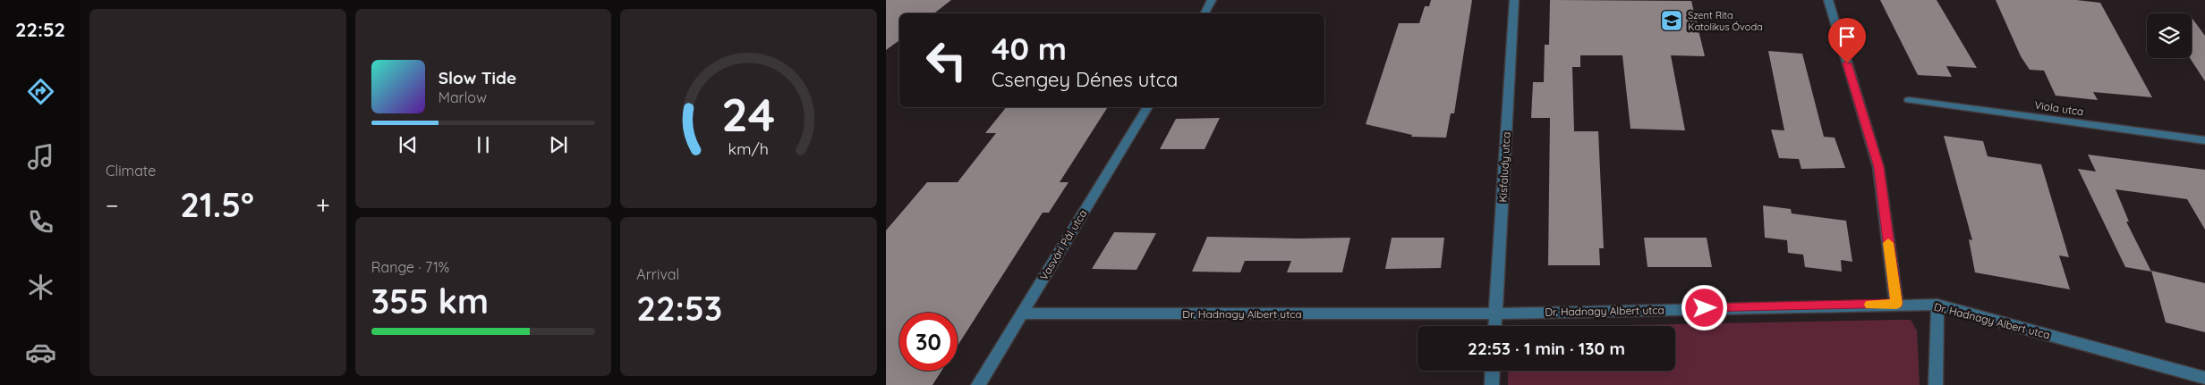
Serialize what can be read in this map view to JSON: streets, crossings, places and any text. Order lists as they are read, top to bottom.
{
  "streets": {
    "street": [
      "Viola utca",
      "Kisfaludy utca",
      "Vasvári Pál utca",
      "Dr. Hadnagy Albert utca"
    ]
  },
  "crossings": [
    ["Kisfaludy utca", "Dr. Hadnagy Albert utca"],
    ["Vasvári Pál utca", "Dr. Hadnagy Albert utca"]
  ],
  "places": {
    "school or university": ["Szent Rita Katolikus Óvoda"]
  },
  "page": {
    "tabs": "22:52",
    "tile": [
      "Climate",
      ["Range · 71%", "355 km"],
      ["Arrival", "22:53"]
    ],
    "turn": ["40 m", "Csengey Dénes utca"],
    "song": ["Slow Tide", "Marlow"],
    "heat": ["−", "21.5°", "+"],
    "limit": "30",
    "trip": "22:53 · 1 min · 130 m",
    "gauge": ["24", "km/h"]
  }
}
